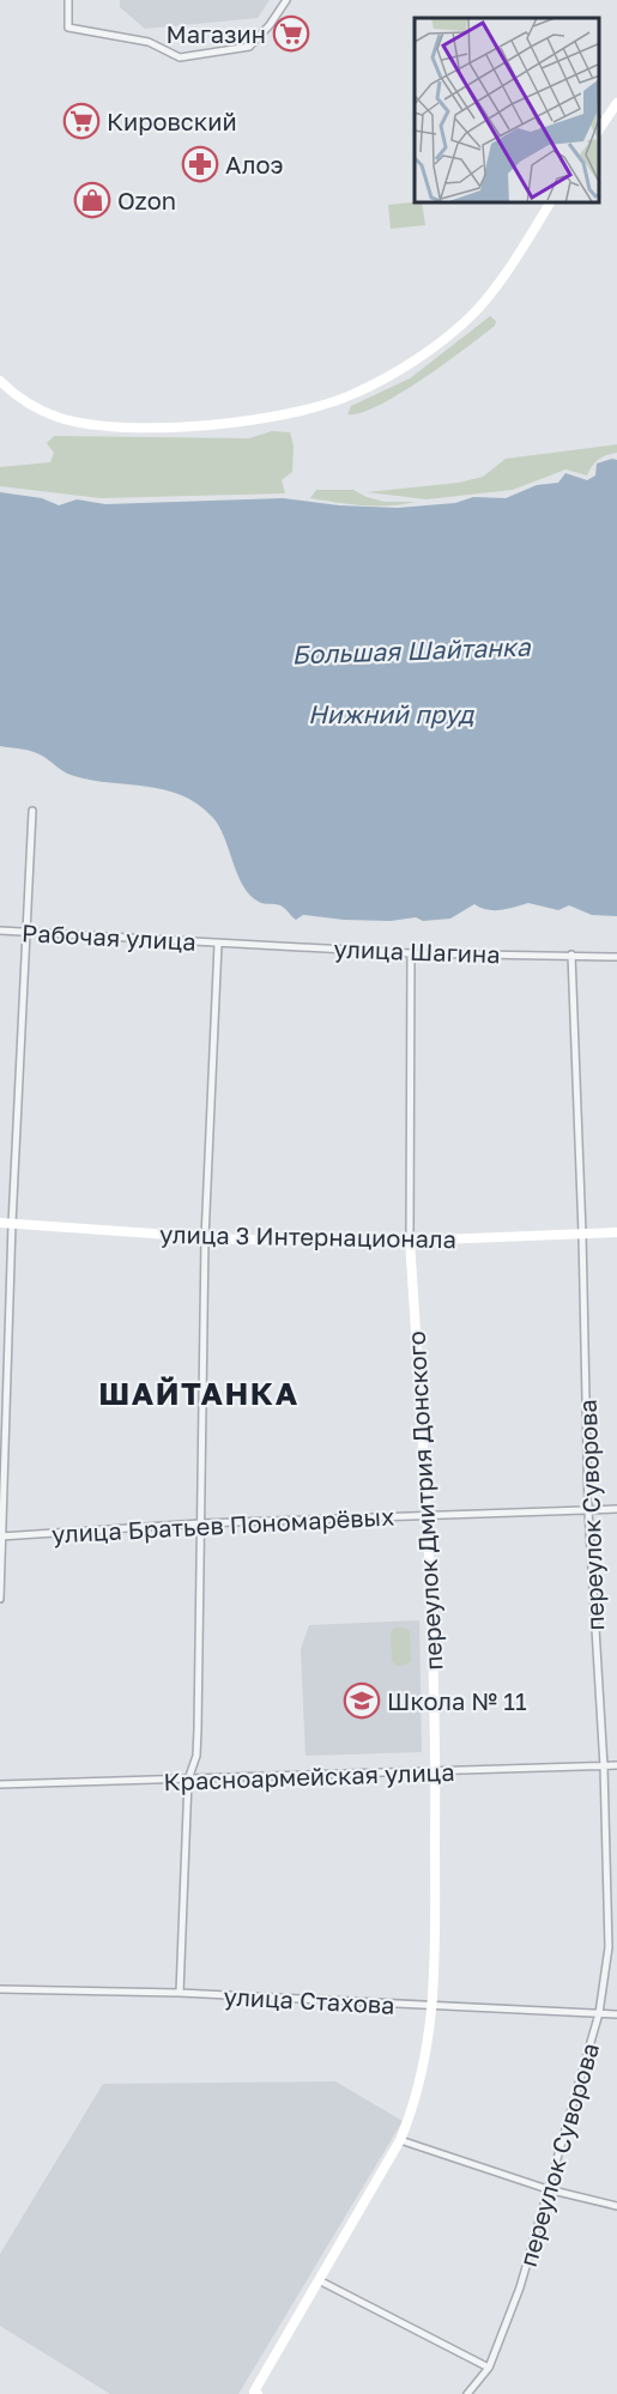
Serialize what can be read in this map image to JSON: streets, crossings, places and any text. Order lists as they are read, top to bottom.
{
  "streets": {
    "street": [
      "Рабочая улица",
      "улица Шагина",
      "улица 3 Интернационала",
      "переулок Дмитрия Донского",
      "переулок Суворова",
      "улица Братьев Пономарёвых",
      "Красноармейская улица",
      "улица Стахова"
    ]
  },
  "crossings": [
    ["Рабочая улица", "улица Шагина"],
    ["улица Шагина", "переулок Дмитрия Донского"],
    ["улица Шагина", "переулок Суворова"],
    ["улица 3 Интернационала", "переулок Дмитрия Донского"],
    ["улица 3 Интернационала", "переулок Суворова"],
    ["переулок Дмитрия Донского", "улица Братьев Пономарёвых"],
    ["переулок Дмитрия Донского", "Красноармейская улица"],
    ["переулок Дмитрия Донского", "улица Стахова"],
    ["переулок Суворова", "улица Братьев Пономарёвых"],
    ["переулок Суворова", "Красноармейская улица"],
    ["переулок Суворова", "улица Стахова"]
  ],
  "districts": ["ШАЙТАНКА"],
  "water": ["Большая Шайтанка", "Нижний пруд"],
  "places": {
    "supermarket": ["Магазин", "Кировский"],
    "pharmacy": ["Алоэ"],
    "shop": ["Ozon"],
    "school or university": ["Школа № 11"]
  }
}
